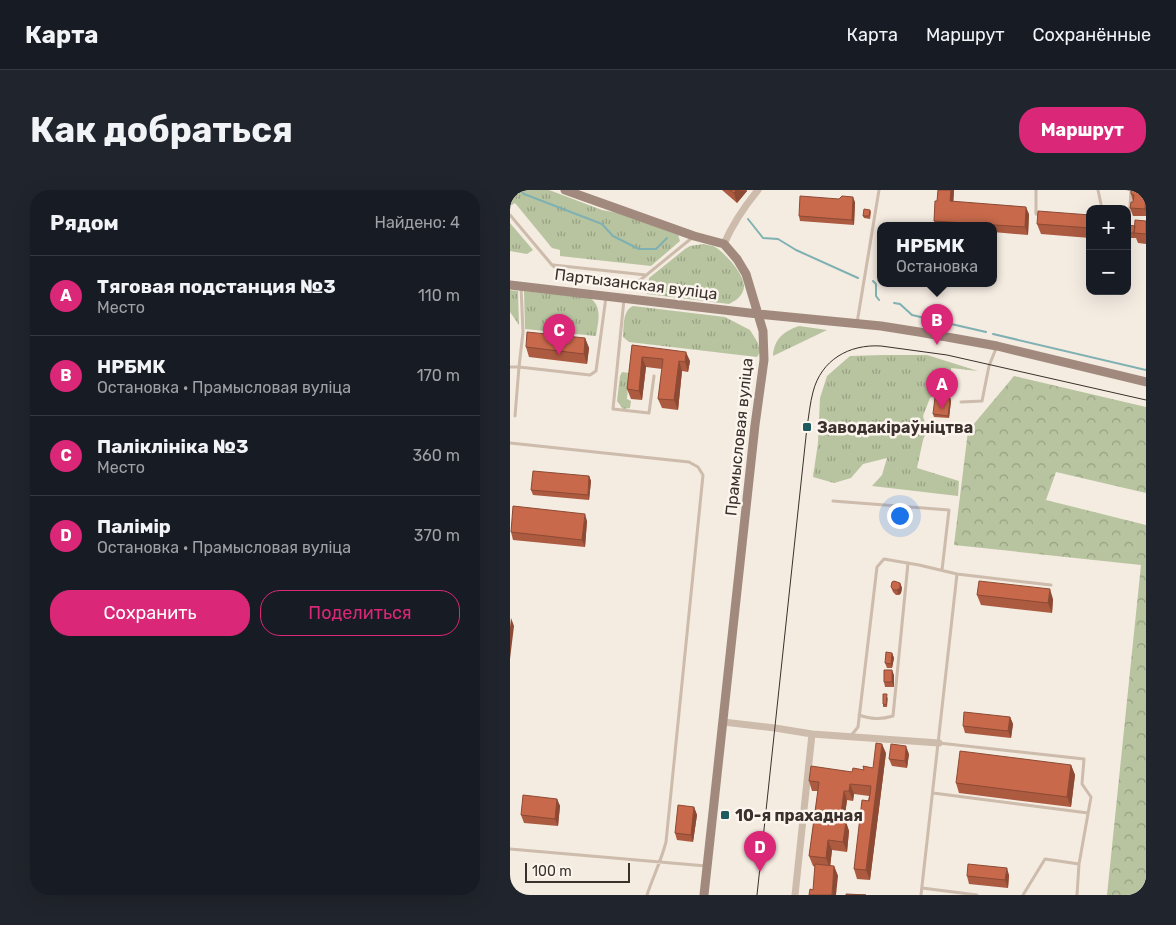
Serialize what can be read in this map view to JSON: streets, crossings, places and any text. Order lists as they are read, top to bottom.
{
  "streets": {
    "main road": ["Партызанская вуліца", "Прамысловая вуліца"]
  },
  "crossings": [
    ["Партызанская вуліца", "Прамысловая вуліца"]
  ],
  "places": {
    "transit": ["Заводакіраўніцтва", "10-я прахадная"]
  },
  "scale_bar": "100 m",
  "page": {
    "header": "Карта",
    "nav": ["Карта", "Маршрут", "Сохранённые"],
    "buttons": [
      "Маршрут",
      ["Сохранить", "Поделиться"]
    ],
    "title": "Как добраться",
    "heading": ["Рядом", "Найдено: 4"],
    "map_buttons": ["+", "−"],
    "popup": ["НРБМК", "Остановка"],
    "list": [
      {
        "mark": "A",
        "name": "Тяговая подстанция №3",
        "note": "Место",
        "value": "110 m"
      },
      {
        "mark": "B",
        "name": "НРБМК",
        "note": "Остановка · Прамысловая вуліца",
        "value": "170 m"
      },
      {
        "mark": "C",
        "name": "Паліклініка №3",
        "note": "Место",
        "value": "360 m"
      },
      {
        "mark": "D",
        "name": "Палімір",
        "note": "Остановка · Прамысловая вуліца",
        "value": "370 m"
      }
    ],
    "pins": [
      "B",
      "C",
      "A",
      "D"
    ],
    "scale": "100 m"
  }
}
